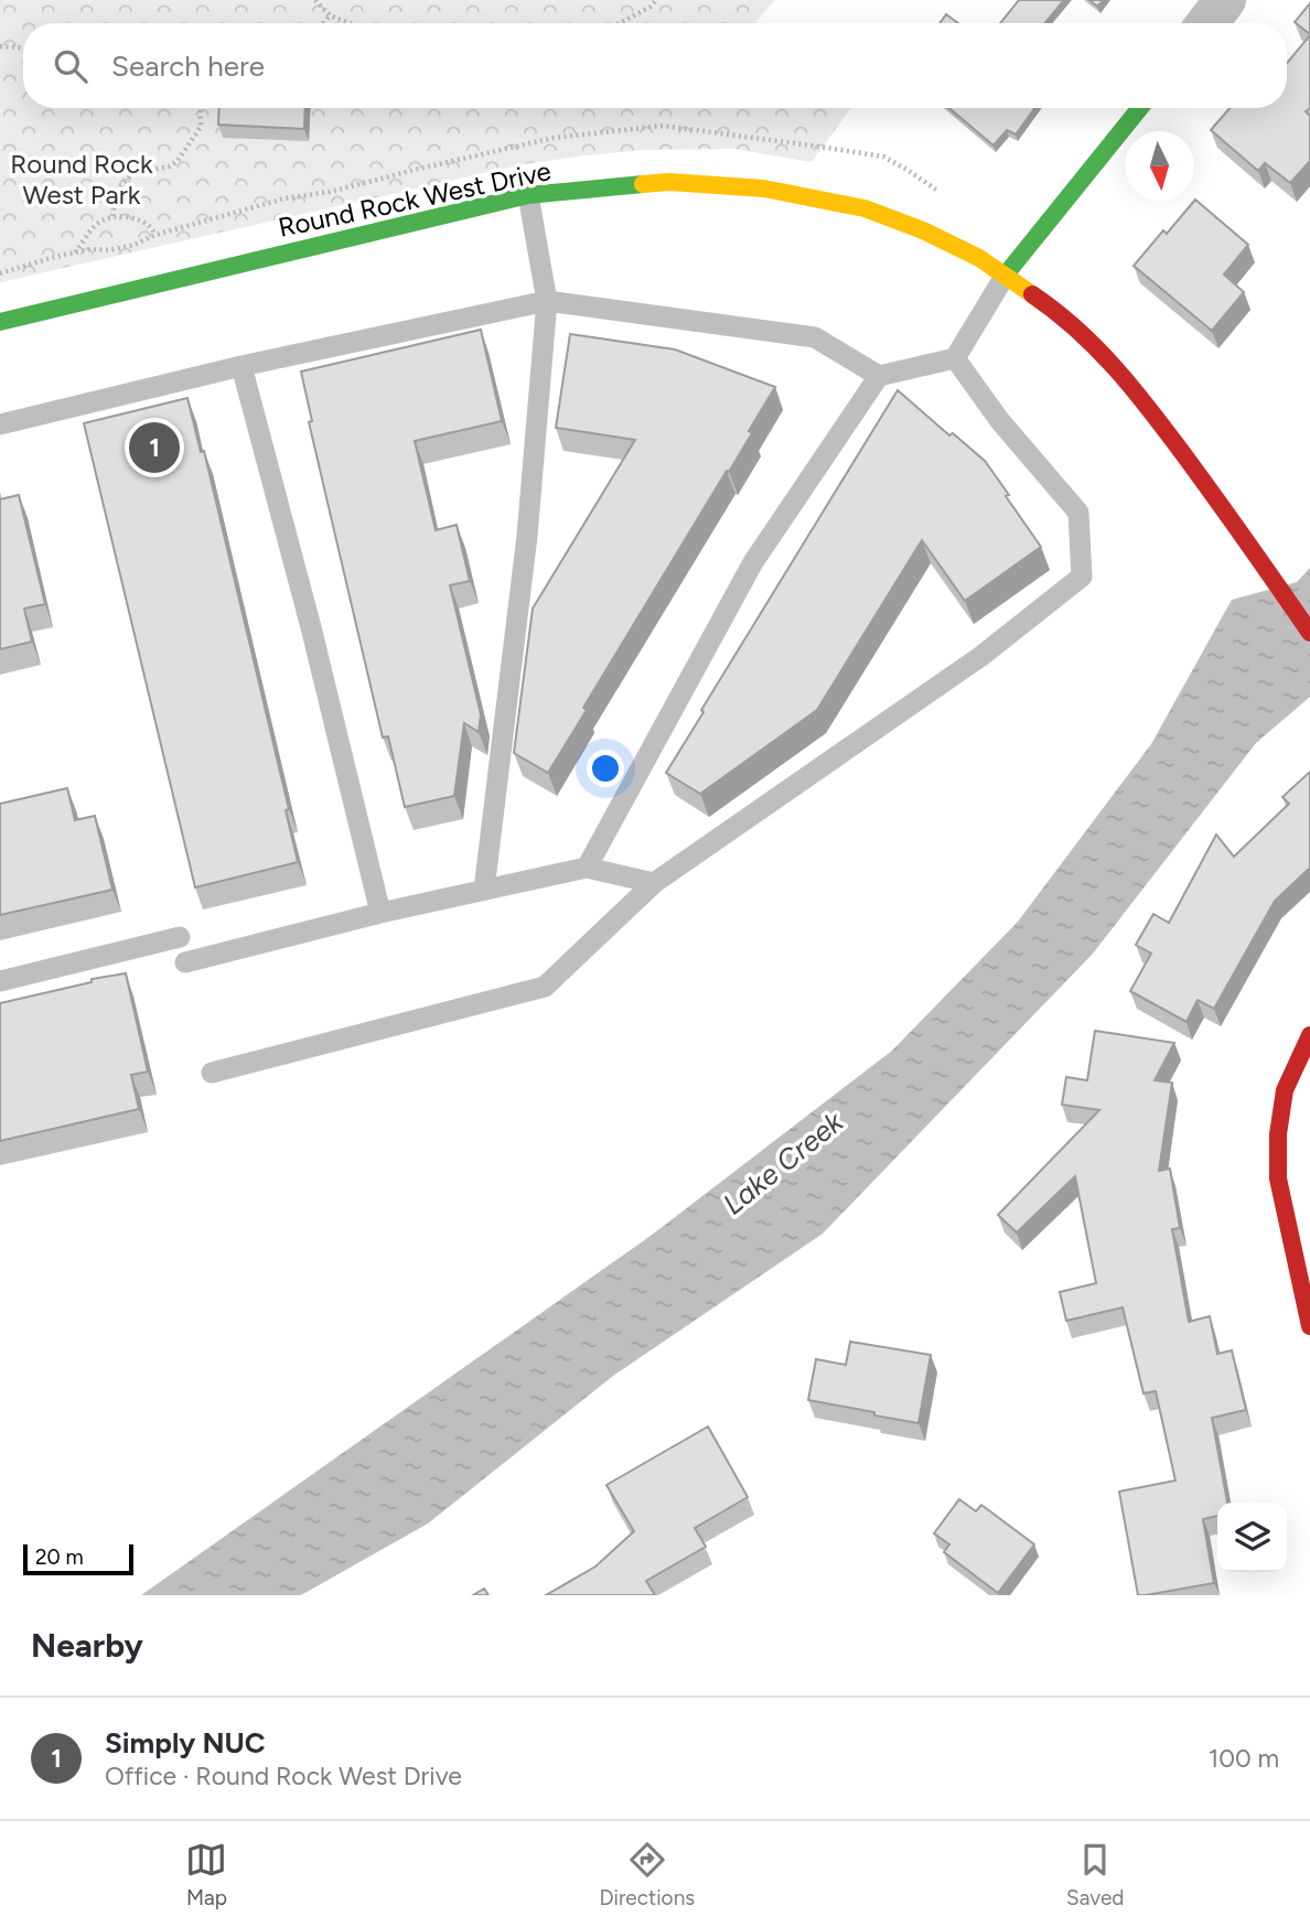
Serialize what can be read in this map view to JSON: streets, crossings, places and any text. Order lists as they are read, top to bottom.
{
  "streets": {
    "street": ["Round Rock West Drive"]
  },
  "water": ["Lake Creek"],
  "parks": ["Round Rock West Park"],
  "scale_bar": "20 m",
  "north": "bottom",
  "page": {
    "search": "Search here",
    "pins": "1",
    "scale": "20 m",
    "heading": "Nearby",
    "list": [
      {
        "mark": "1",
        "name": "Simply NUC",
        "note": "Office · Round Rock West Drive",
        "value": "100 m"
      }
    ],
    "nav": ["Map", "Directions", "Saved"]
  }
}
